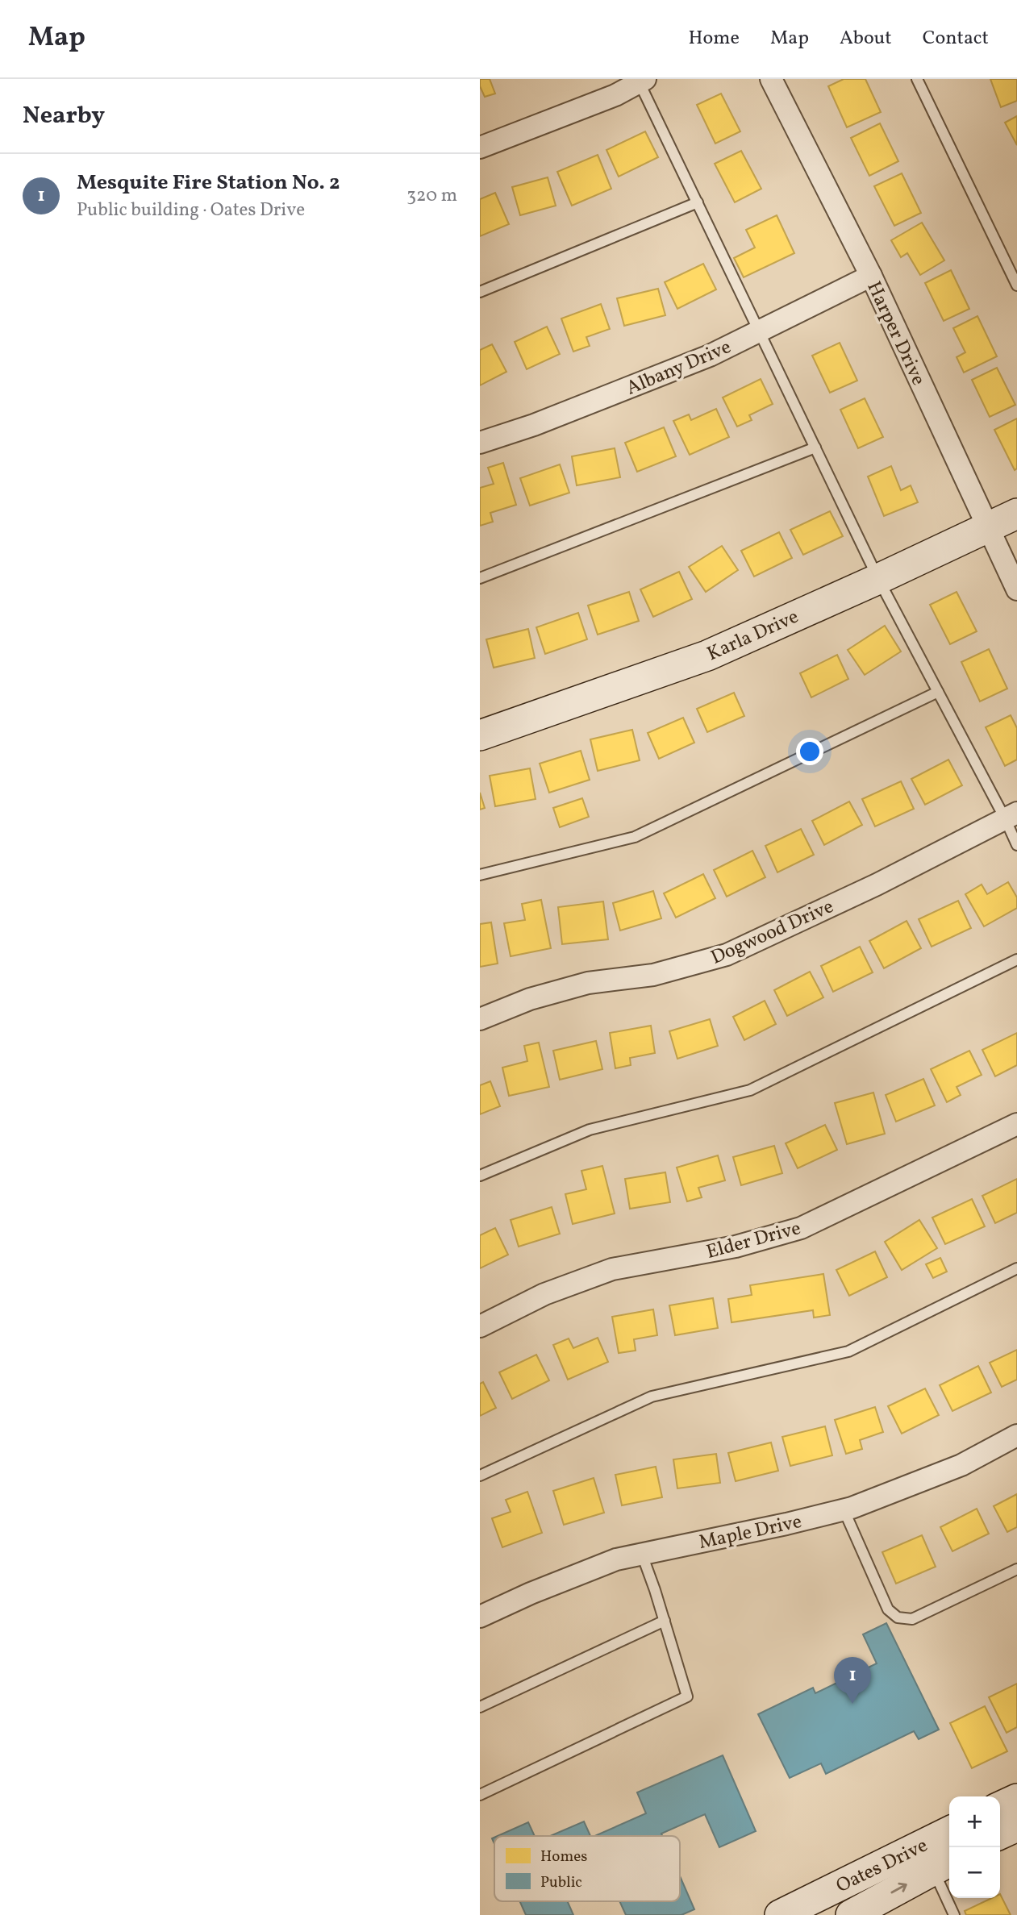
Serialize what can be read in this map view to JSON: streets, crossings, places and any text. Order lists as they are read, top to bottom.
{
  "streets": {
    "street": [
      "Harper Drive",
      "Albany Drive",
      "Karla Drive",
      "Dogwood Drive",
      "Elder Drive",
      "Maple Drive",
      "Oates Drive"
    ]
  },
  "crossings": [
    ["Harper Drive", "Albany Drive"],
    ["Harper Drive", "Karla Drive"]
  ],
  "legend": ["Homes", "Public"],
  "page": {
    "header": "Map",
    "nav": [
      "Home",
      "Map",
      "About",
      "Contact"
    ],
    "heading": "Nearby",
    "list": [
      {
        "mark": "1",
        "name": "Mesquite Fire Station No. 2",
        "note": "Public building · Oates Drive",
        "value": "320 m"
      }
    ],
    "pins": "1",
    "map_buttons": ["+", "−"]
  }
}
